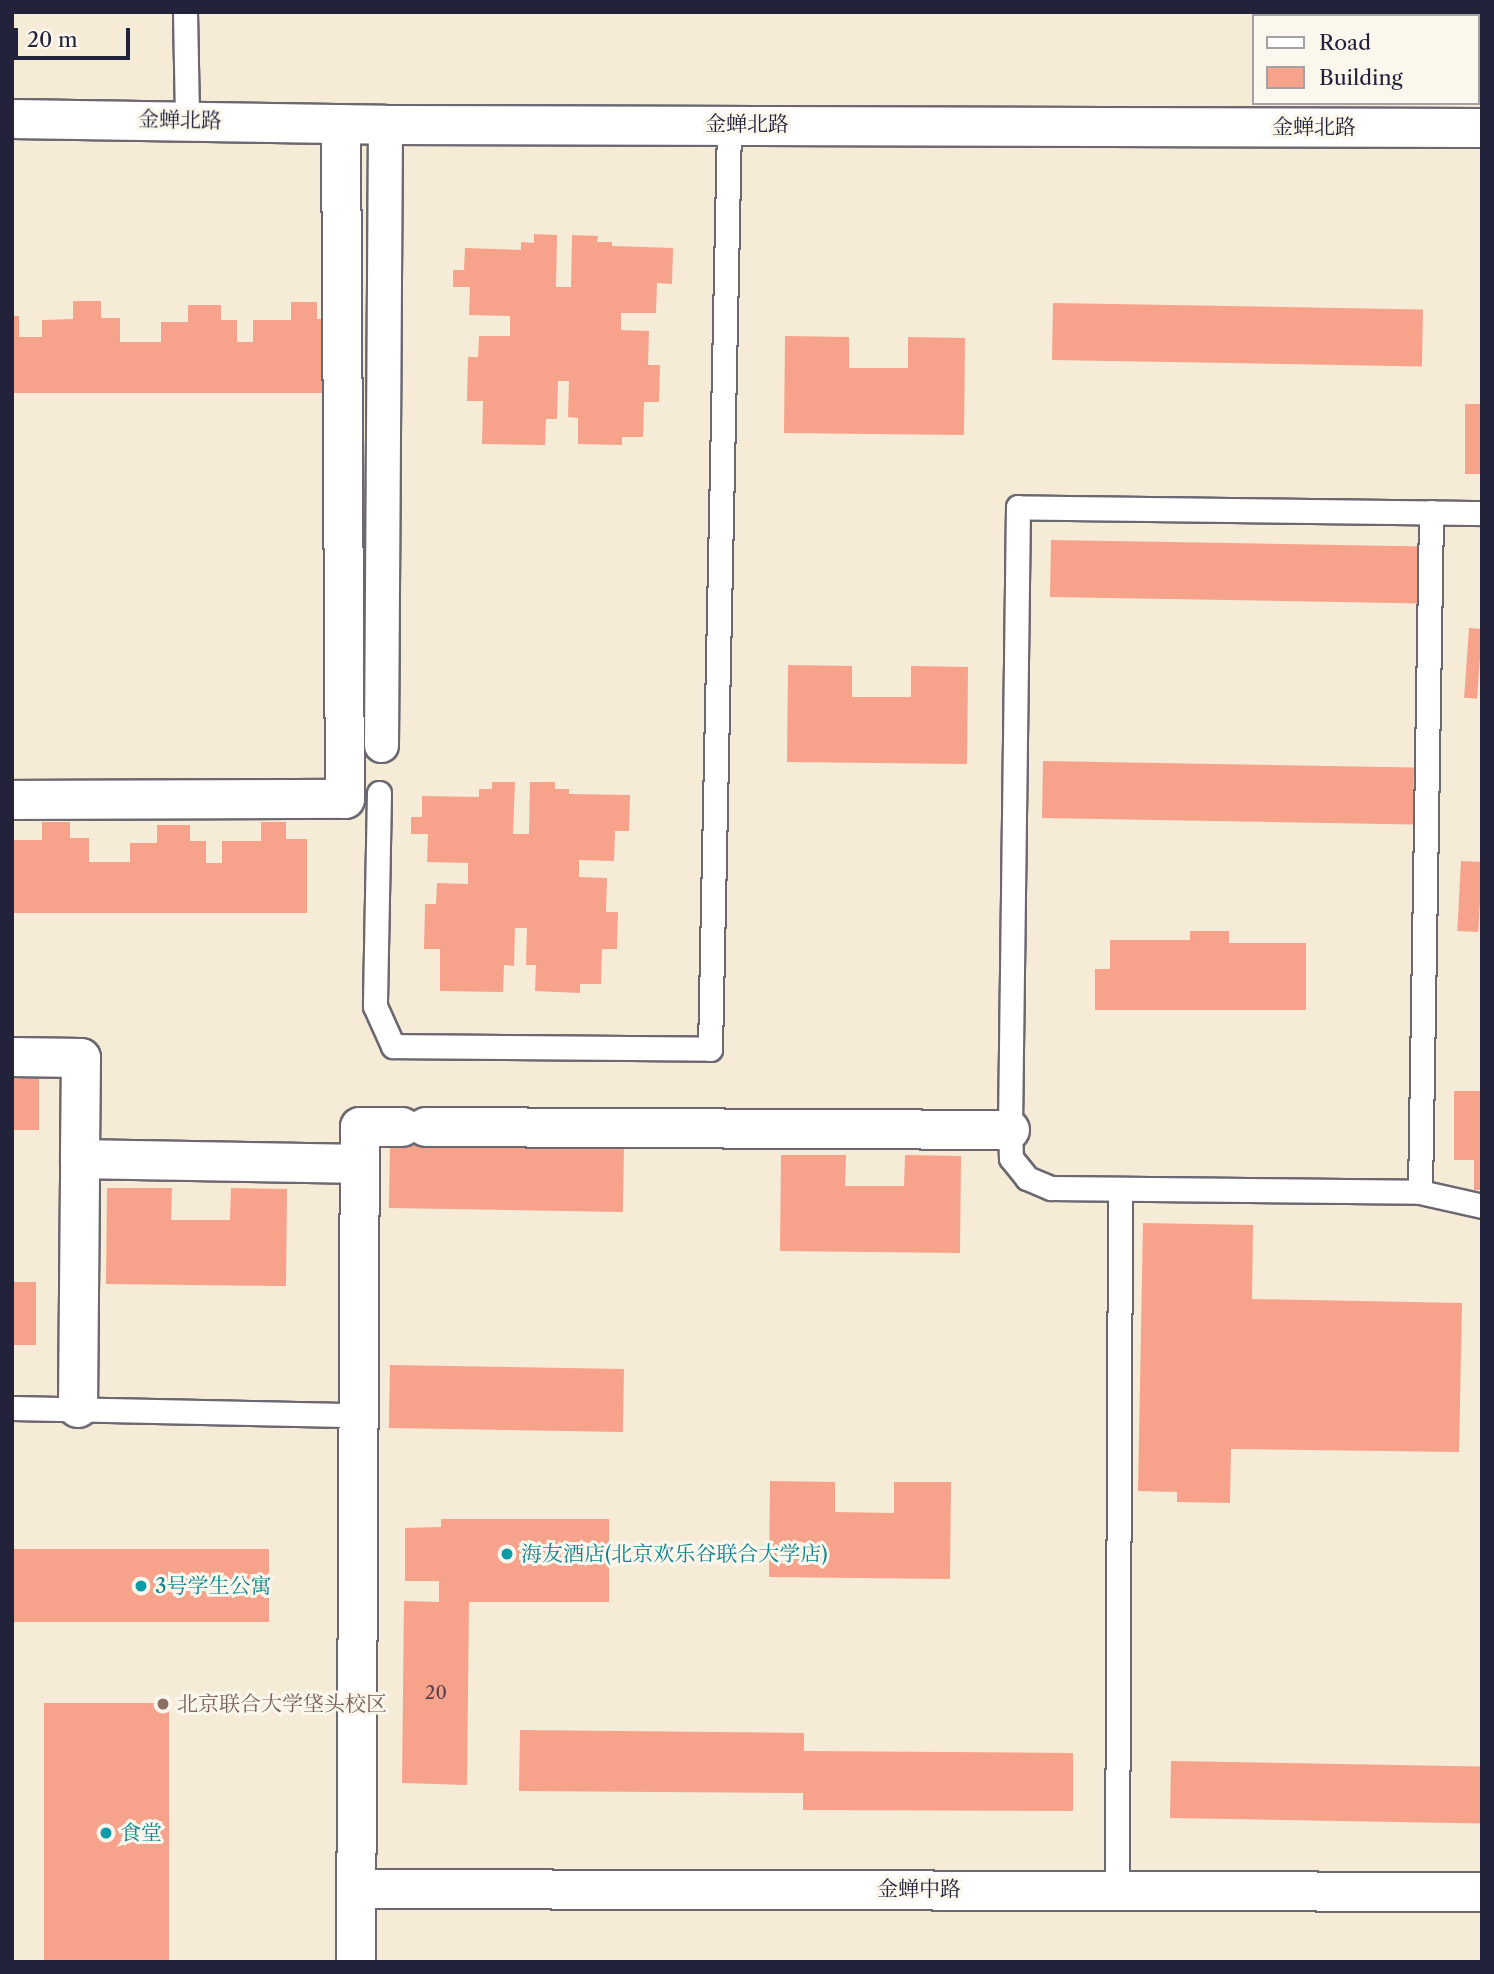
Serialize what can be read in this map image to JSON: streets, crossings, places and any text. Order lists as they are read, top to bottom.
{
  "streets": {
    "street": ["金蝉北路", "金蝉中路"]
  },
  "places": [
    "海友酒店(北京欢乐谷联合大学店)",
    "3号学生公寓",
    "北京联合大学垡头校区",
    "食堂"
  ],
  "house_numbers": ["20"],
  "legend": ["Road", "Building"],
  "scale_bar": "20 m"
}
